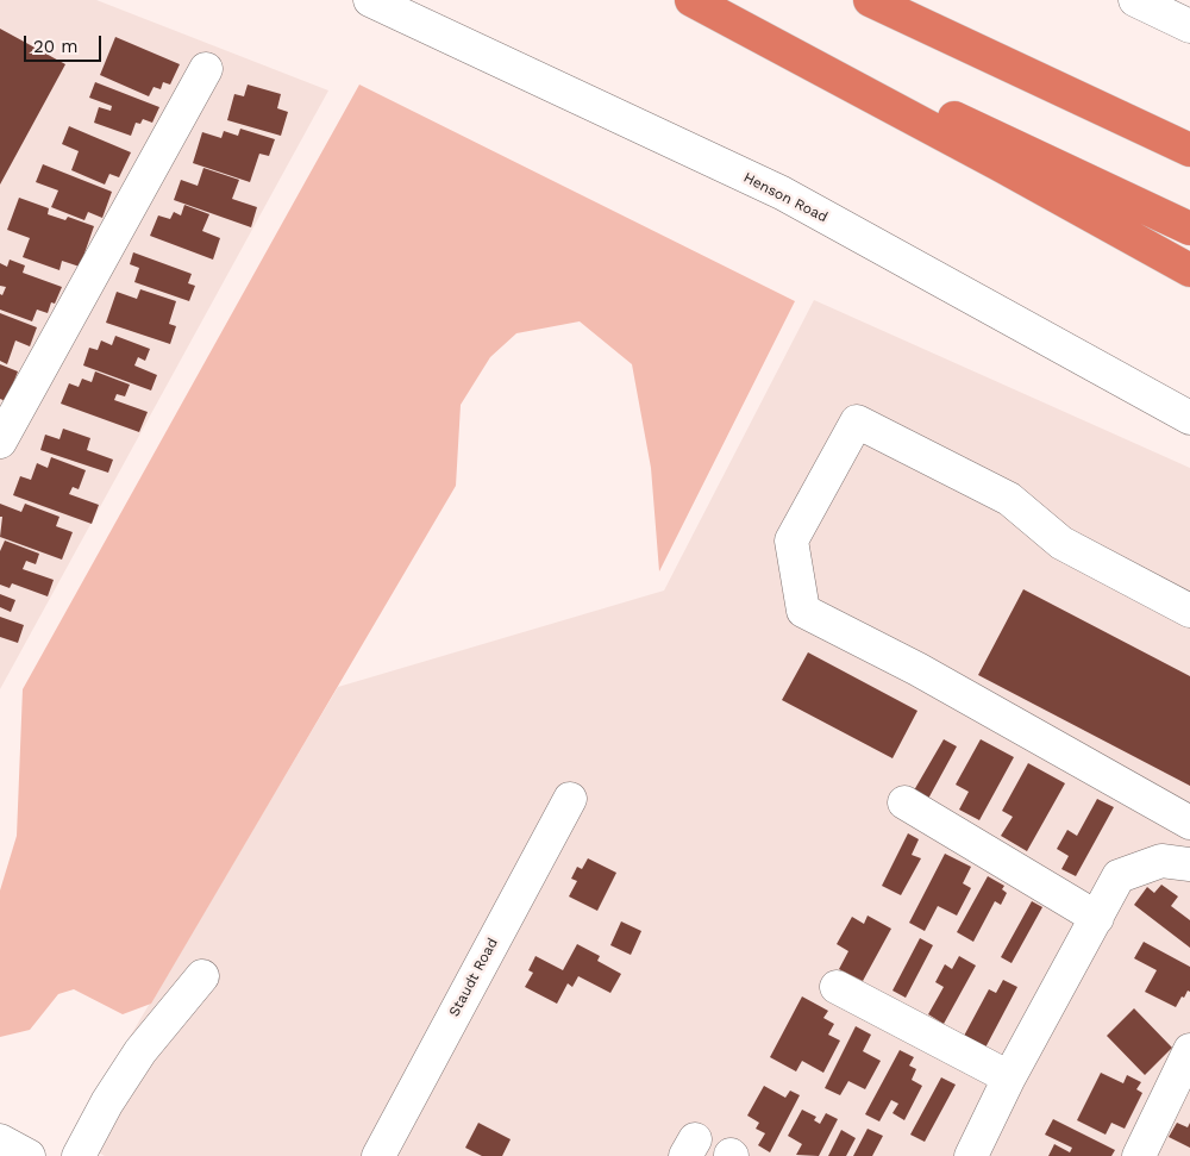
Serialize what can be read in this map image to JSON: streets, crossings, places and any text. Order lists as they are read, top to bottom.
{
  "streets": {
    "street": ["Henson Road", "Staudt Road"]
  },
  "scale_bar": "20 m"
}
